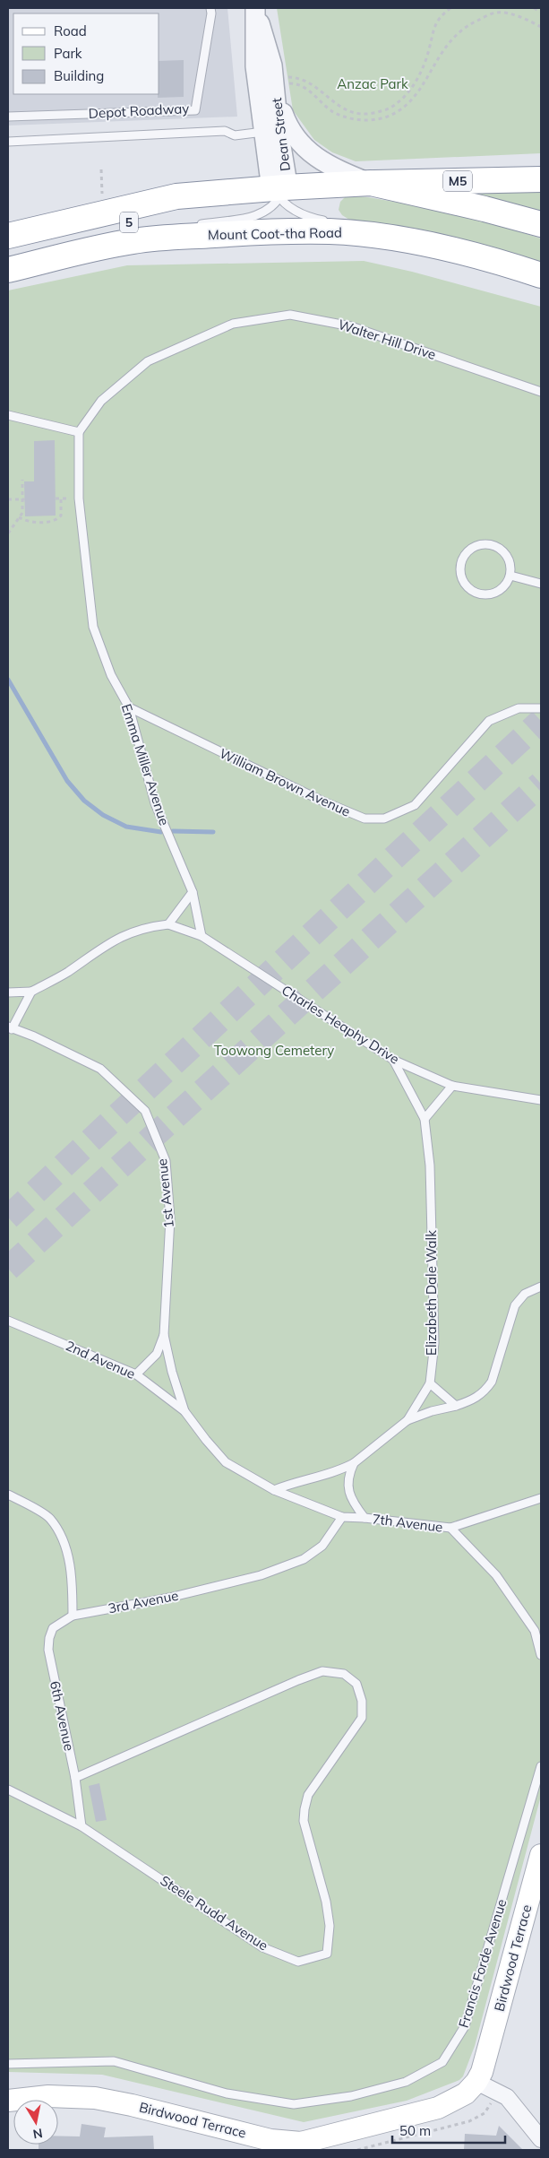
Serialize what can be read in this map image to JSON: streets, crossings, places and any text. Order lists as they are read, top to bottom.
{
  "streets": {
    "highway": ["M5", "5", "Mount Coot-tha Road"],
    "main road": ["Birdwood Terrace"],
    "street": ["Dean Street"],
    "lane": [
      "Depot Roadway",
      "Walter Hill Drive",
      "Emma Miller Avenue",
      "William Brown Avenue",
      "Charles Heaphy Drive",
      "1st Avenue",
      "Elizabeth Dale Walk",
      "2nd Avenue",
      "7th Avenue",
      "3rd Avenue",
      "6th Avenue",
      "Steele Rudd Avenue",
      "Francis Forde Avenue"
    ]
  },
  "crossings": [
    ["Dean Street", "5"],
    ["M5", "5"],
    ["Walter Hill Drive", "Emma Miller Avenue"],
    ["Emma Miller Avenue", "William Brown Avenue"],
    ["Emma Miller Avenue", "Charles Heaphy Drive"],
    ["Elizabeth Dale Walk", "2nd Avenue"],
    ["2nd Avenue", "7th Avenue"],
    ["2nd Avenue", "3rd Avenue"],
    ["3rd Avenue", "6th Avenue"],
    ["6th Avenue", "Steele Rudd Avenue"]
  ],
  "parks": ["Anzac Park", "Toowong Cemetery"],
  "legend": ["Road", "Park", "Building"],
  "scale_bar": "50 m",
  "north": "bottom"
}
